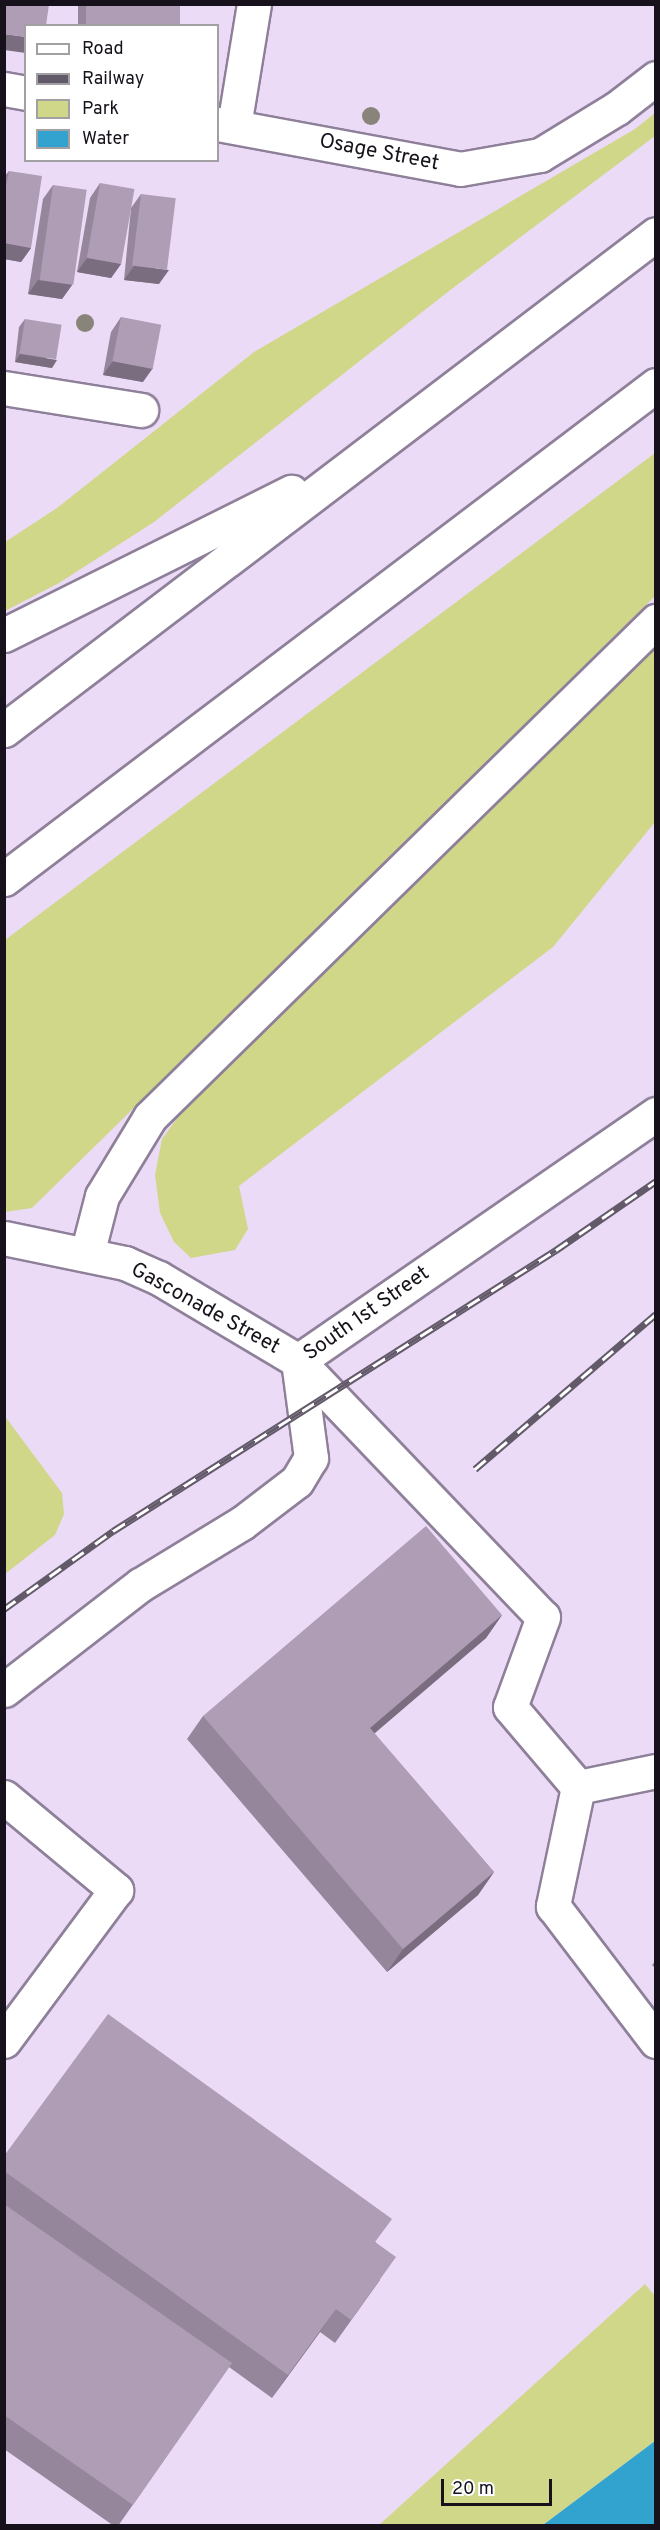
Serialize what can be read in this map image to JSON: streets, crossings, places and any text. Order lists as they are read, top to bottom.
{
  "streets": {
    "main road": ["Osage Street", "Gasconade Street", "South 1st Street"]
  },
  "crossings": [
    ["Gasconade Street", "South 1st Street"]
  ],
  "legend": [
    "Road",
    "Railway",
    "Park",
    "Water"
  ],
  "scale_bar": "20 m"
}
